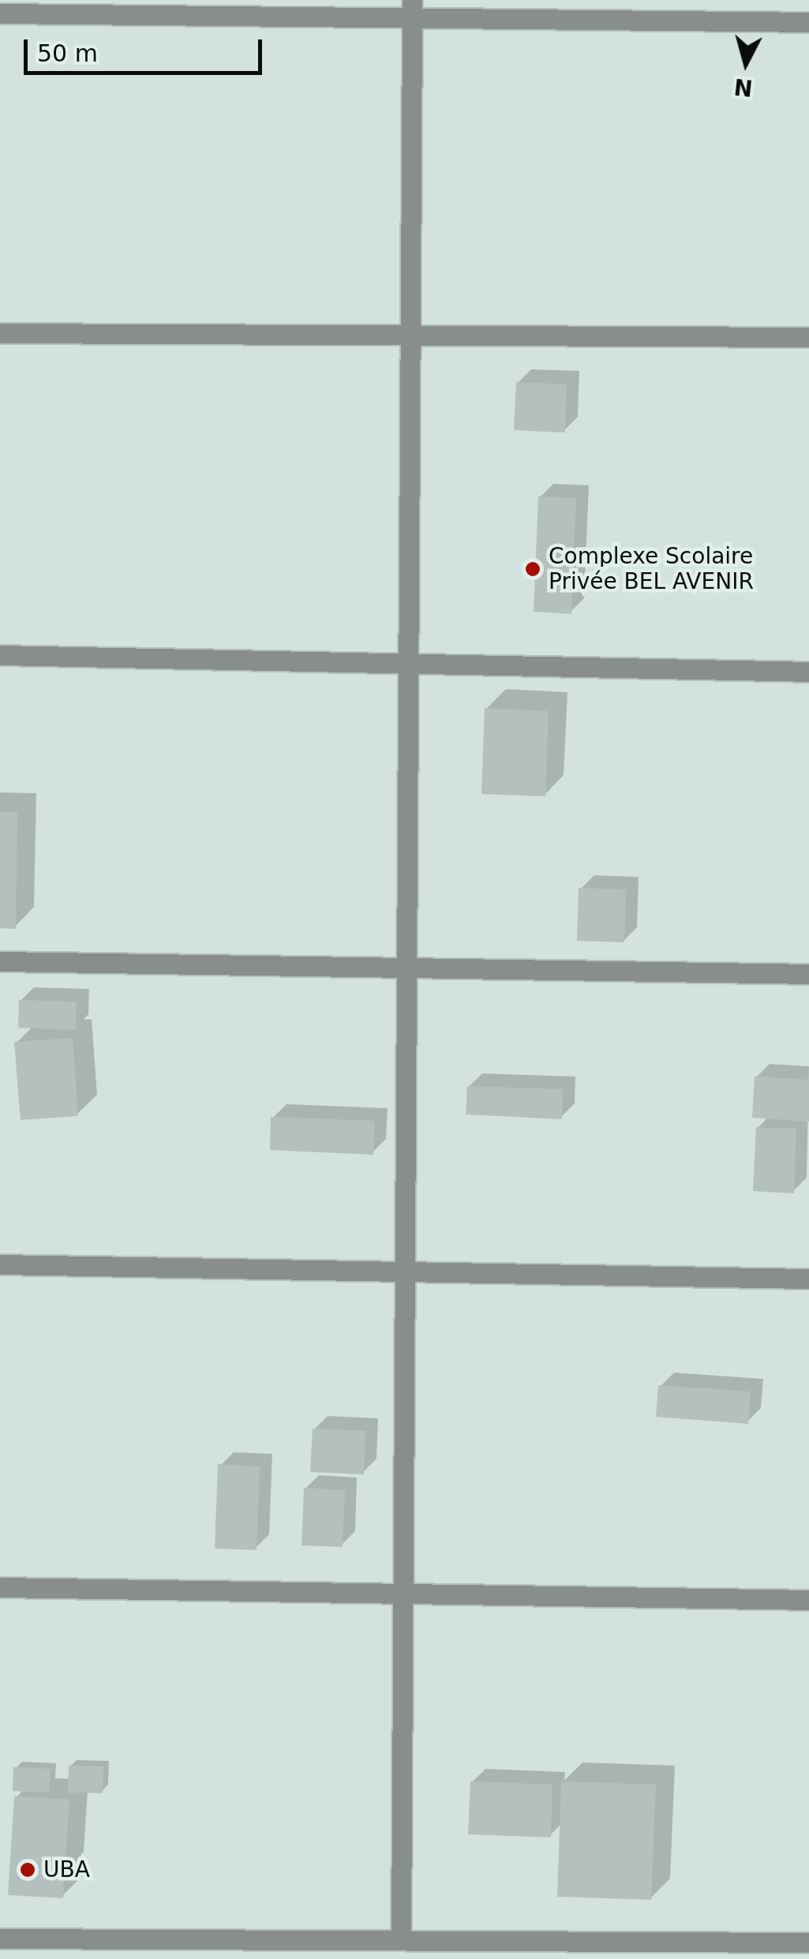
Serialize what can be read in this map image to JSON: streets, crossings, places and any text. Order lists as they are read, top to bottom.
{
  "places": ["Complexe Scolaire Privée BEL AVENIR", "UBA"],
  "scale_bar": "50 m",
  "north": "bottom"
}
